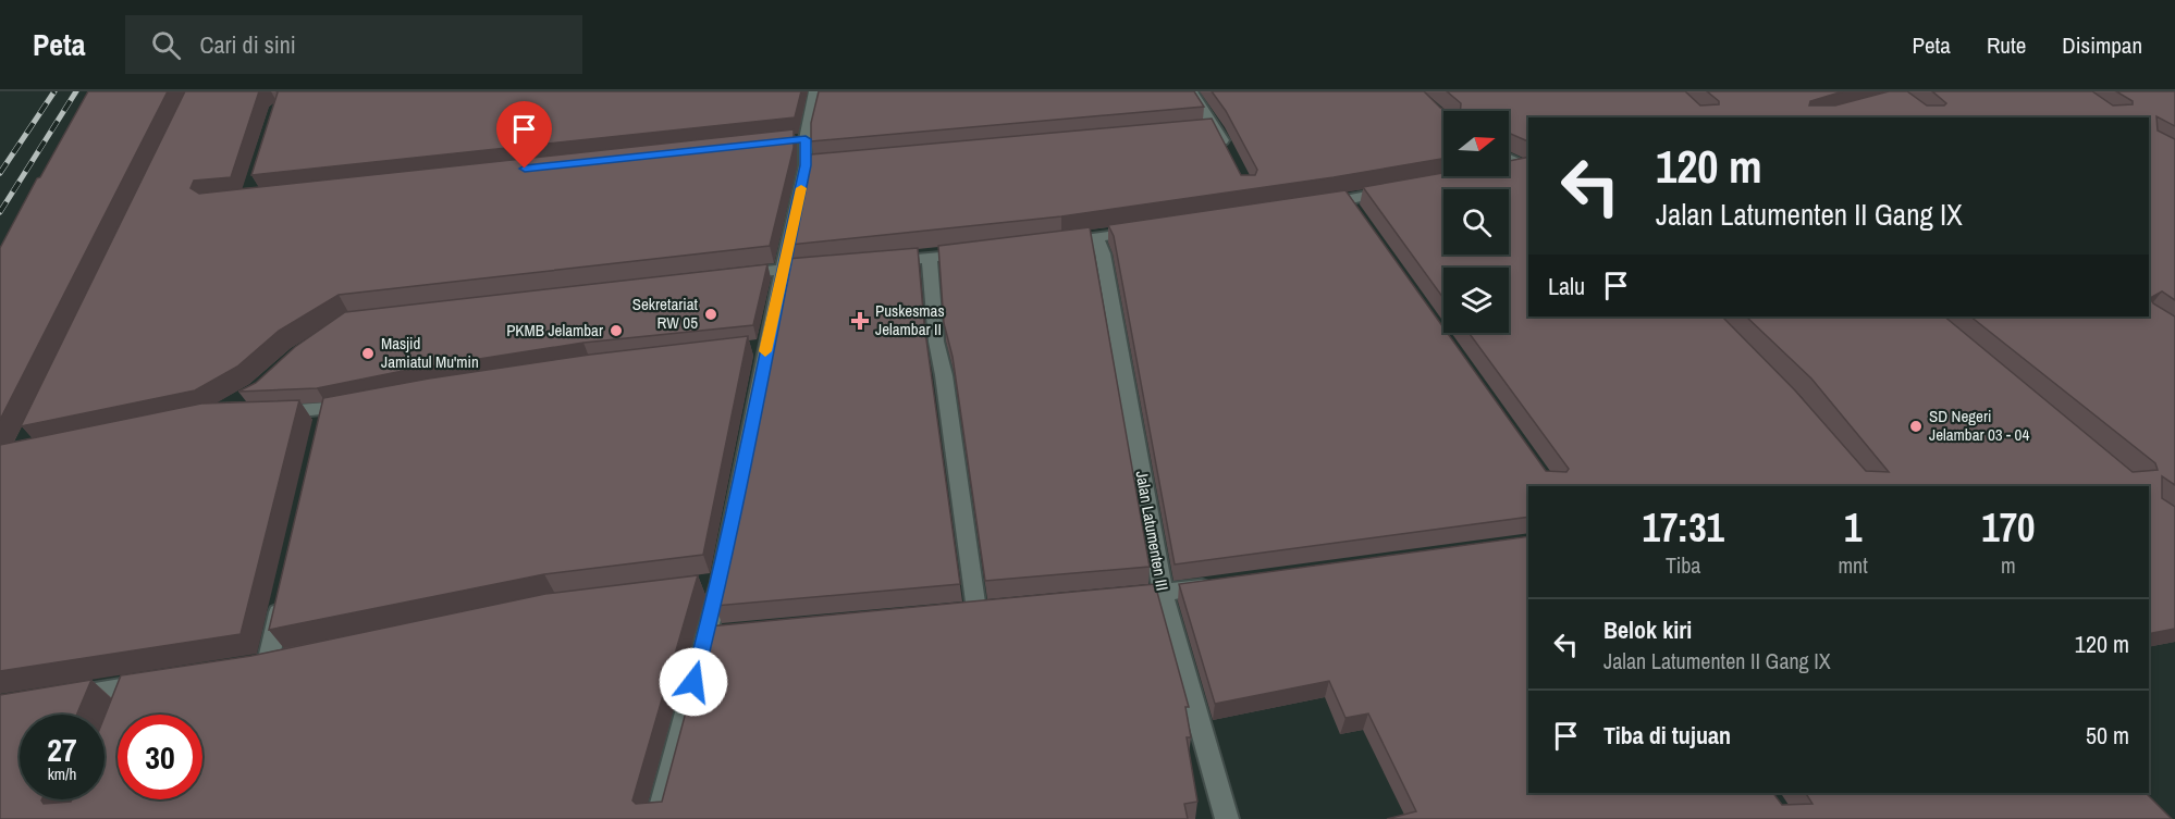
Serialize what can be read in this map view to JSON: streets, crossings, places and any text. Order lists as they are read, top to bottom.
{
  "streets": {
    "street": ["Jalan Latumenten III"]
  },
  "places": {
    "other": [
      "Sekretariat RW 05",
      "PKMB Jelambar",
      "Masjid Jamiatul Mu'min",
      "SD Negeri Jelambar 03 - 04"
    ],
    "health": ["Puskesmas Jelambar II"]
  },
  "north": "right",
  "page": {
    "header": "Peta",
    "search": "Cari di sini",
    "nav": ["Peta", "Rute", "Disimpan"],
    "turn": ["120 m", "Jalan Latumenten II Gang IX"],
    "then": "Lalu",
    "eta": [
      "17:31",
      "Tiba",
      "1",
      "mnt",
      "170",
      "m"
    ],
    "list": [
      {
        "name": "Belok kiri",
        "note": "Jalan Latumenten II Gang IX",
        "value": "120 m"
      },
      {
        "name": "Tiba di tujuan",
        "value": "50 m"
      }
    ],
    "speed": "27 km/h",
    "limit": "30"
  }
}
